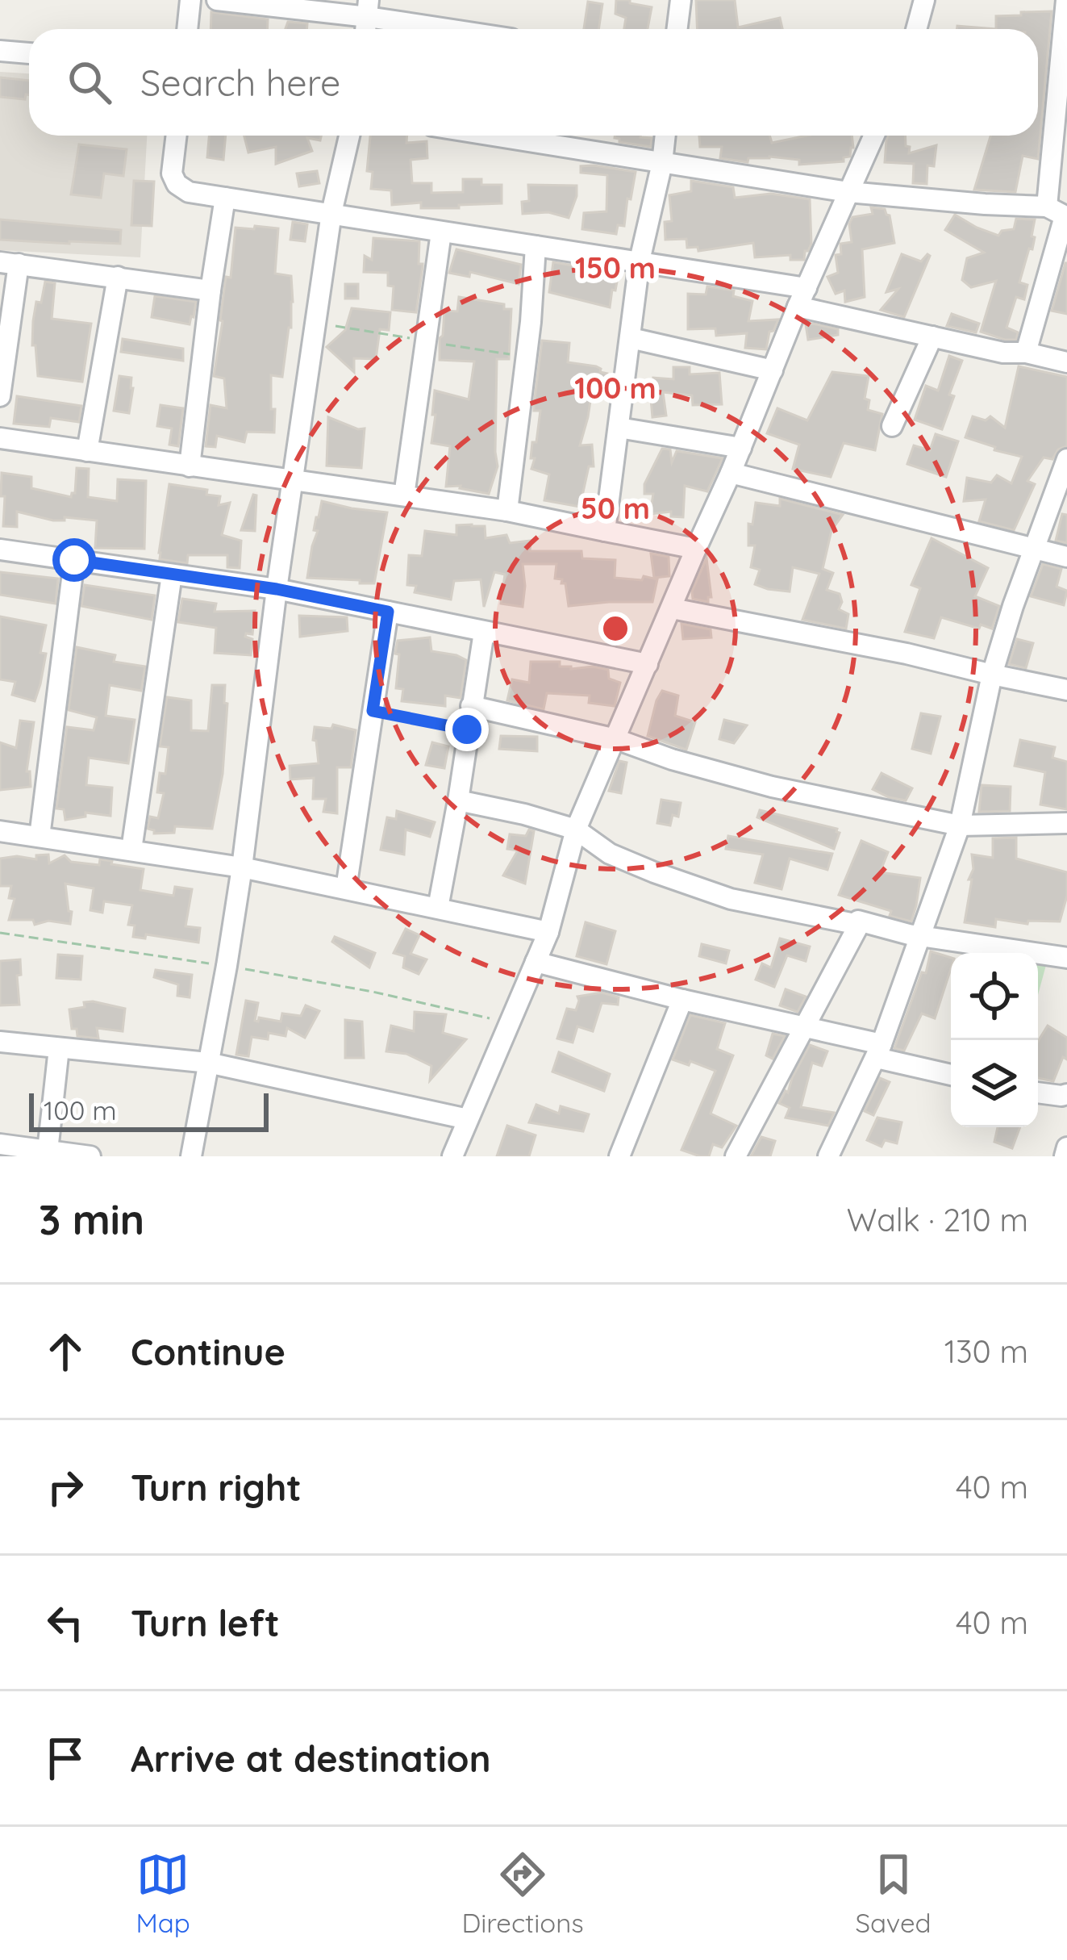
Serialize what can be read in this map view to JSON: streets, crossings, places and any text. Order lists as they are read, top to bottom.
{
  "scale_bar": "100 m",
  "page": {
    "search": "Search here",
    "scale": "100 m",
    "heading": ["3 min", "Walk · 210 m"],
    "list": [
      ["Continue", "130 m"],
      ["Turn right", "40 m"],
      ["Turn left", "40 m"],
      "Arrive at destination"
    ],
    "nav": ["Map", "Directions", "Saved"]
  },
  "rings": ["150 m", "100 m", "50 m"]
}
